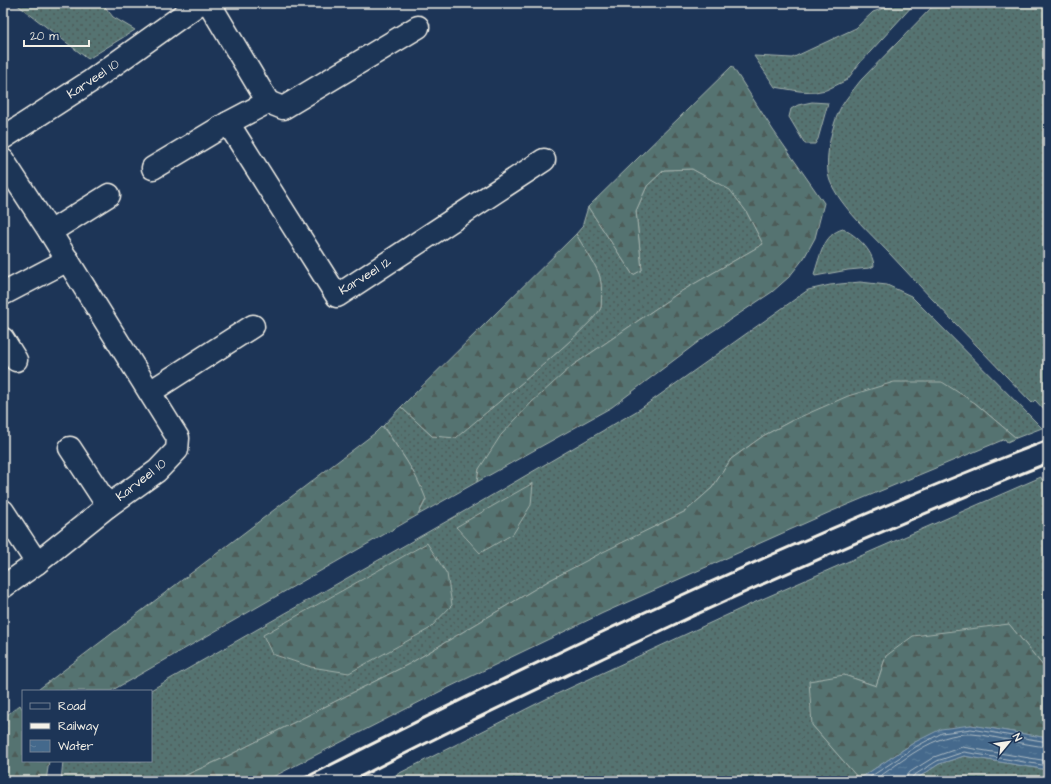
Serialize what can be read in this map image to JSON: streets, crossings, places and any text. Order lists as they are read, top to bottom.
{
  "streets": {
    "street": ["Karveel 10", "Karveel 12"]
  },
  "legend": ["Road", "Railway", "Water"],
  "scale_bar": "20 m",
  "north": "top right"
}
